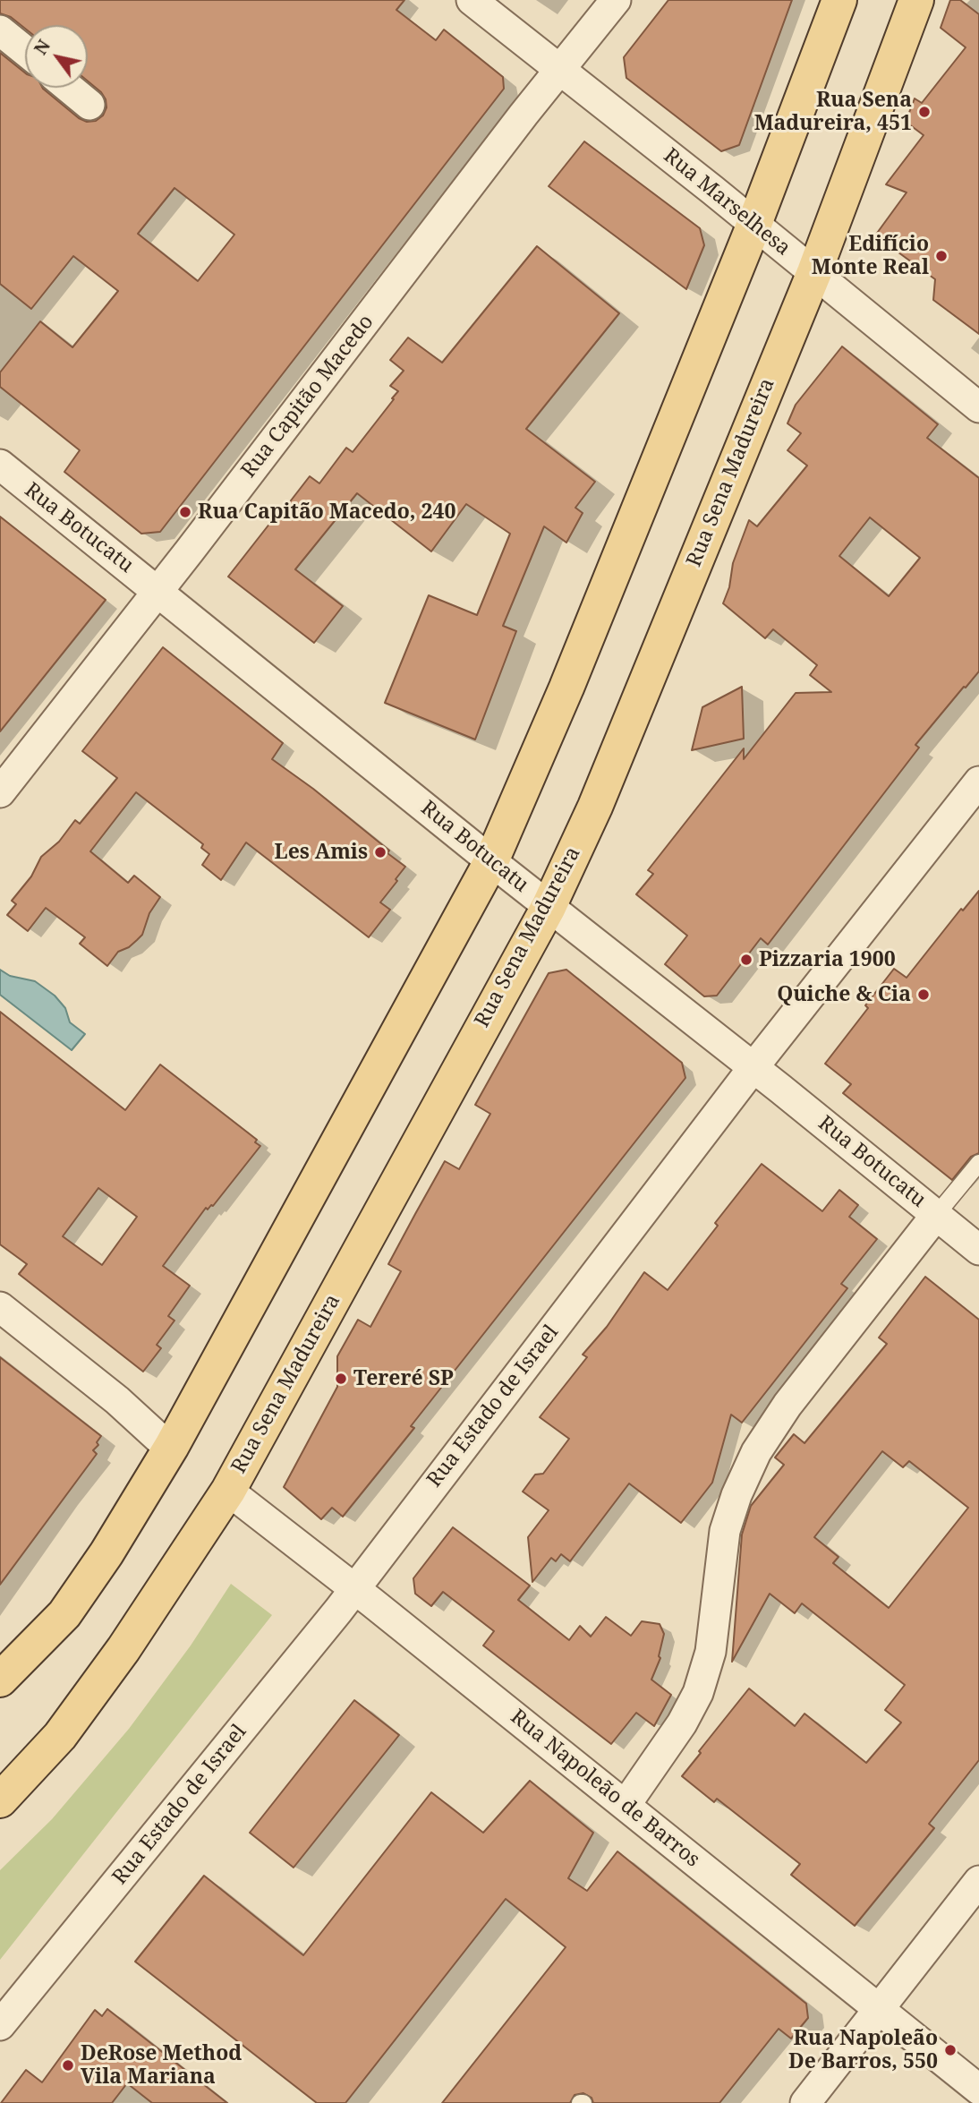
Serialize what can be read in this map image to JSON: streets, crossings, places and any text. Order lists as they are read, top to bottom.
{
  "streets": {
    "main road": ["Rua Sena Madureira"],
    "street": [
      "Rua Marselhesa",
      "Rua Capitão Macedo",
      "Rua Botucatu",
      "Rua Estado de Israel",
      "Rua Napoleão de Barros"
    ]
  },
  "crossings": [
    ["Rua Marselhesa", "Rua Capitão Macedo"],
    ["Rua Marselhesa", "Rua Sena Madureira"],
    ["Rua Capitão Macedo", "Rua Botucatu"],
    ["Rua Sena Madureira", "Rua Botucatu"],
    ["Rua Sena Madureira", "Rua Napoleão de Barros"],
    ["Rua Botucatu", "Rua Estado de Israel"],
    ["Rua Estado de Israel", "Rua Napoleão de Barros"]
  ],
  "places": [
    "Rua Sena Madureira, 451",
    "Edifício Monte Real",
    "Rua Capitão Macedo, 240",
    "Les Amis",
    "Pizzaria 1900",
    "Quiche & Cia",
    "Tereré SP",
    "Rua Napoleão De Barros, 550",
    "DeRose Method Vila Mariana"
  ],
  "north": "top left"
}
